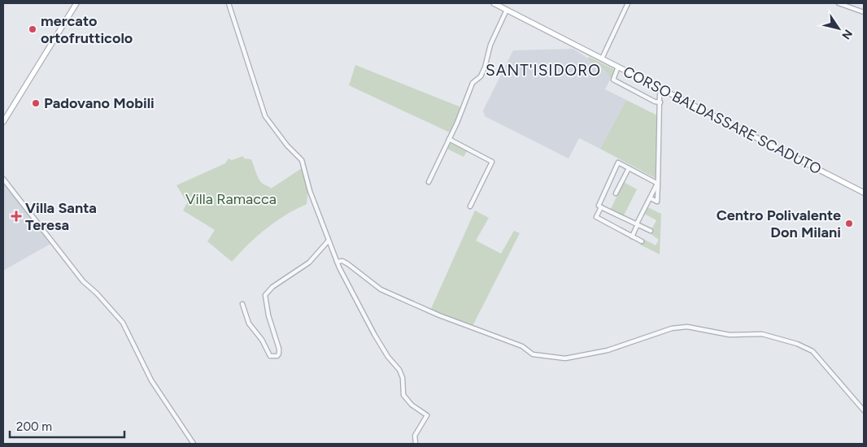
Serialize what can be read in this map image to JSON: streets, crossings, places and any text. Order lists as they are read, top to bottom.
{
  "streets": {
    "street": ["CORSO BALDASSARE SCADUTO"]
  },
  "districts": ["SANT'ISIDORO"],
  "parks": ["Villa Ramacca"],
  "places": {
    "other": ["mercato ortofrutticolo", "Padovano Mobili", "Centro Polivalente Don Milani"],
    "health": ["Villa Santa Teresa"]
  },
  "scale_bar": "200 m",
  "north": "bottom right"
}
